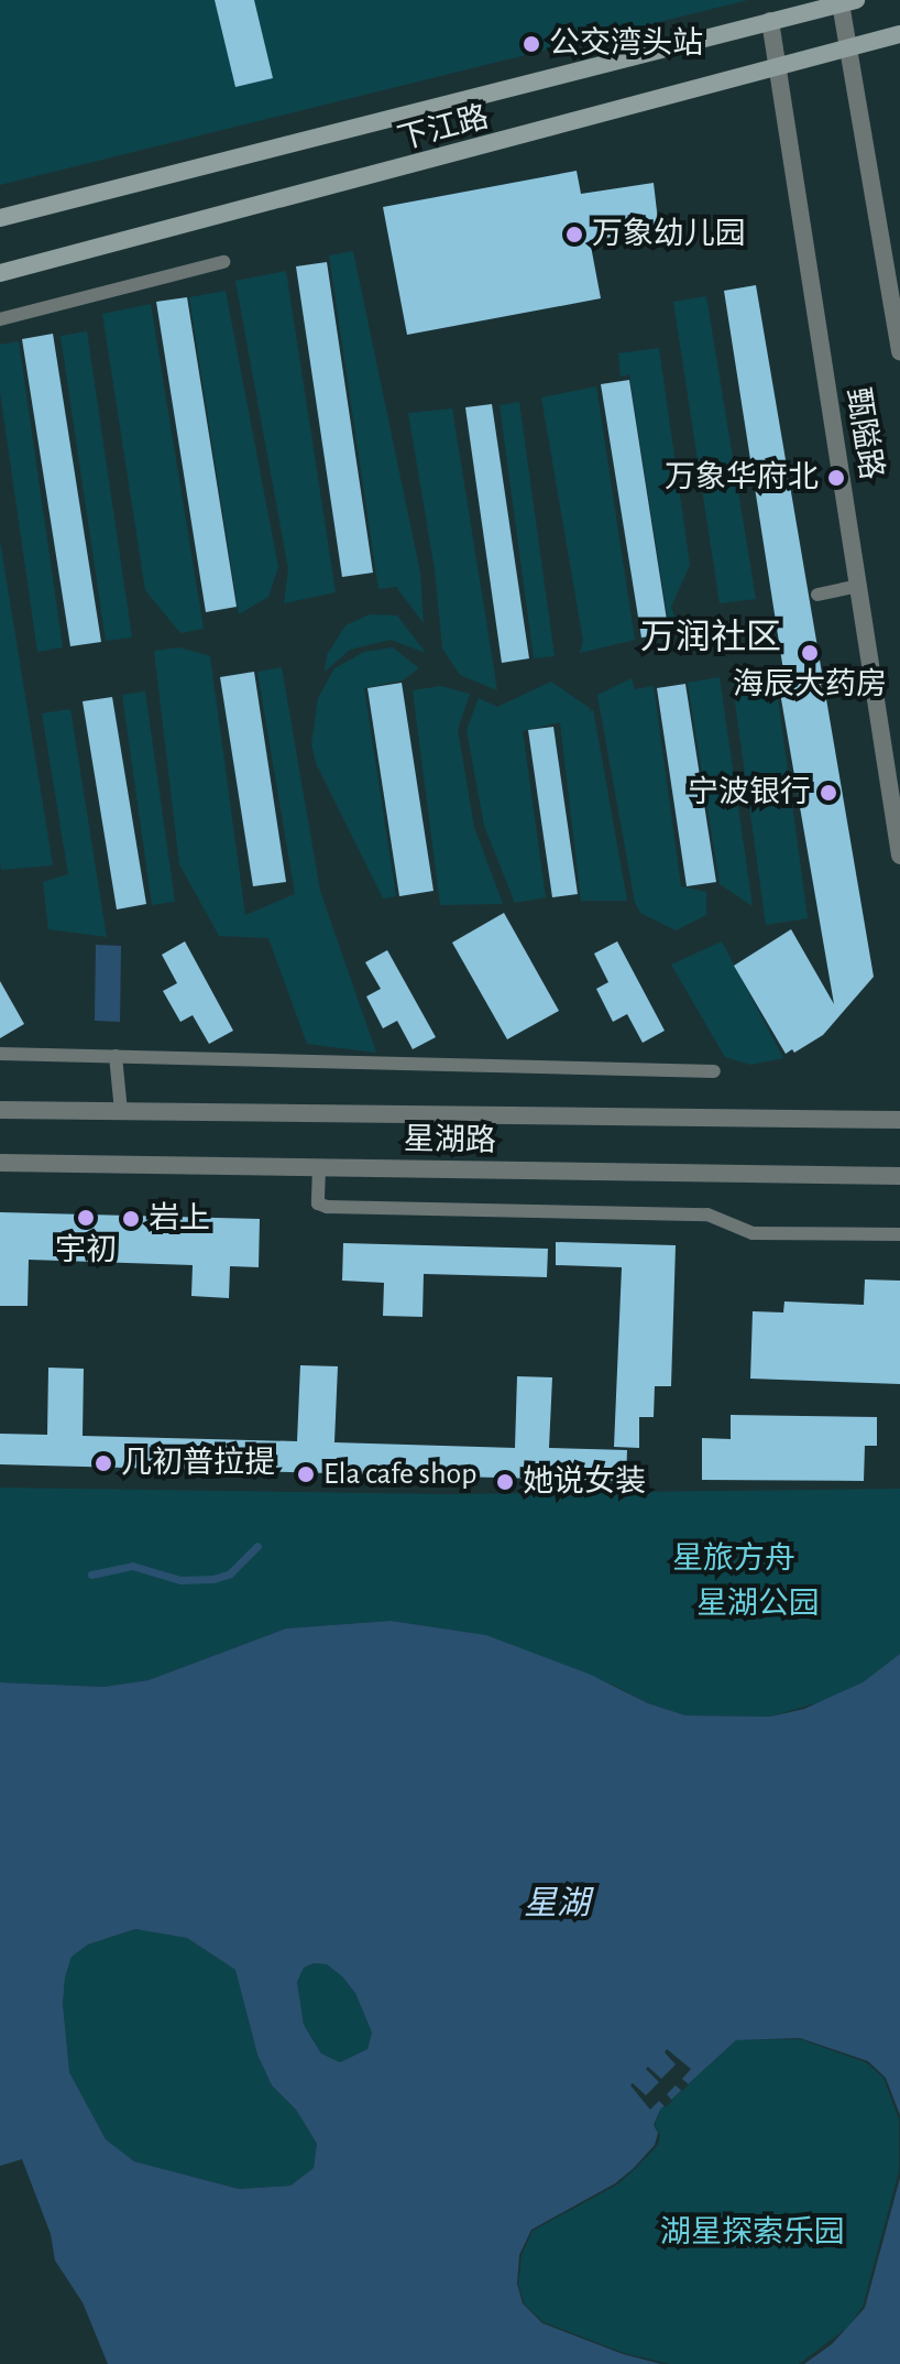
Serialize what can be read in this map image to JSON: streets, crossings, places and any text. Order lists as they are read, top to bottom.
{
  "streets": {
    "main road": ["下江路"],
    "street": ["甄隘路", "星湖路"]
  },
  "crossings": [
    ["下江路", "甄隘路"]
  ],
  "districts": ["万润社区"],
  "water": ["星湖"],
  "parks": ["星旅方舟", "星湖公园", "湖星探索乐园"],
  "places": [
    "公交湾头站",
    "万象幼儿园",
    "万象华府北",
    "海辰大药房",
    "宁波银行",
    "宇初",
    "岩上",
    "几初普拉提",
    "Ela cafe shop",
    "她说女装"
  ]
}
